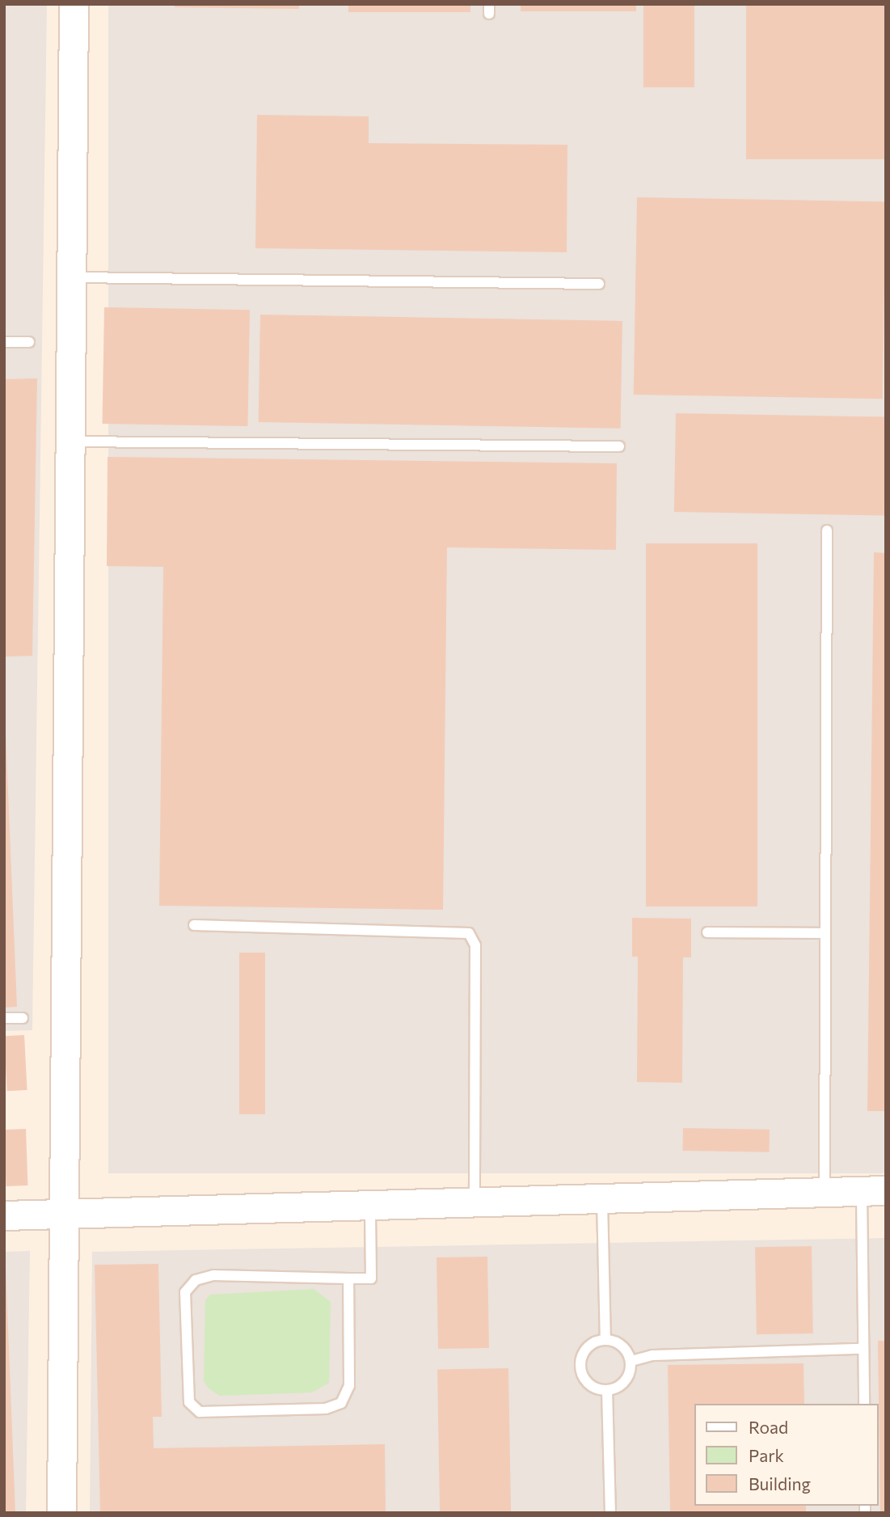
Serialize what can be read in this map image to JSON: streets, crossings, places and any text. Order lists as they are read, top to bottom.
{
  "legend": ["Road", "Park", "Building"]
}
